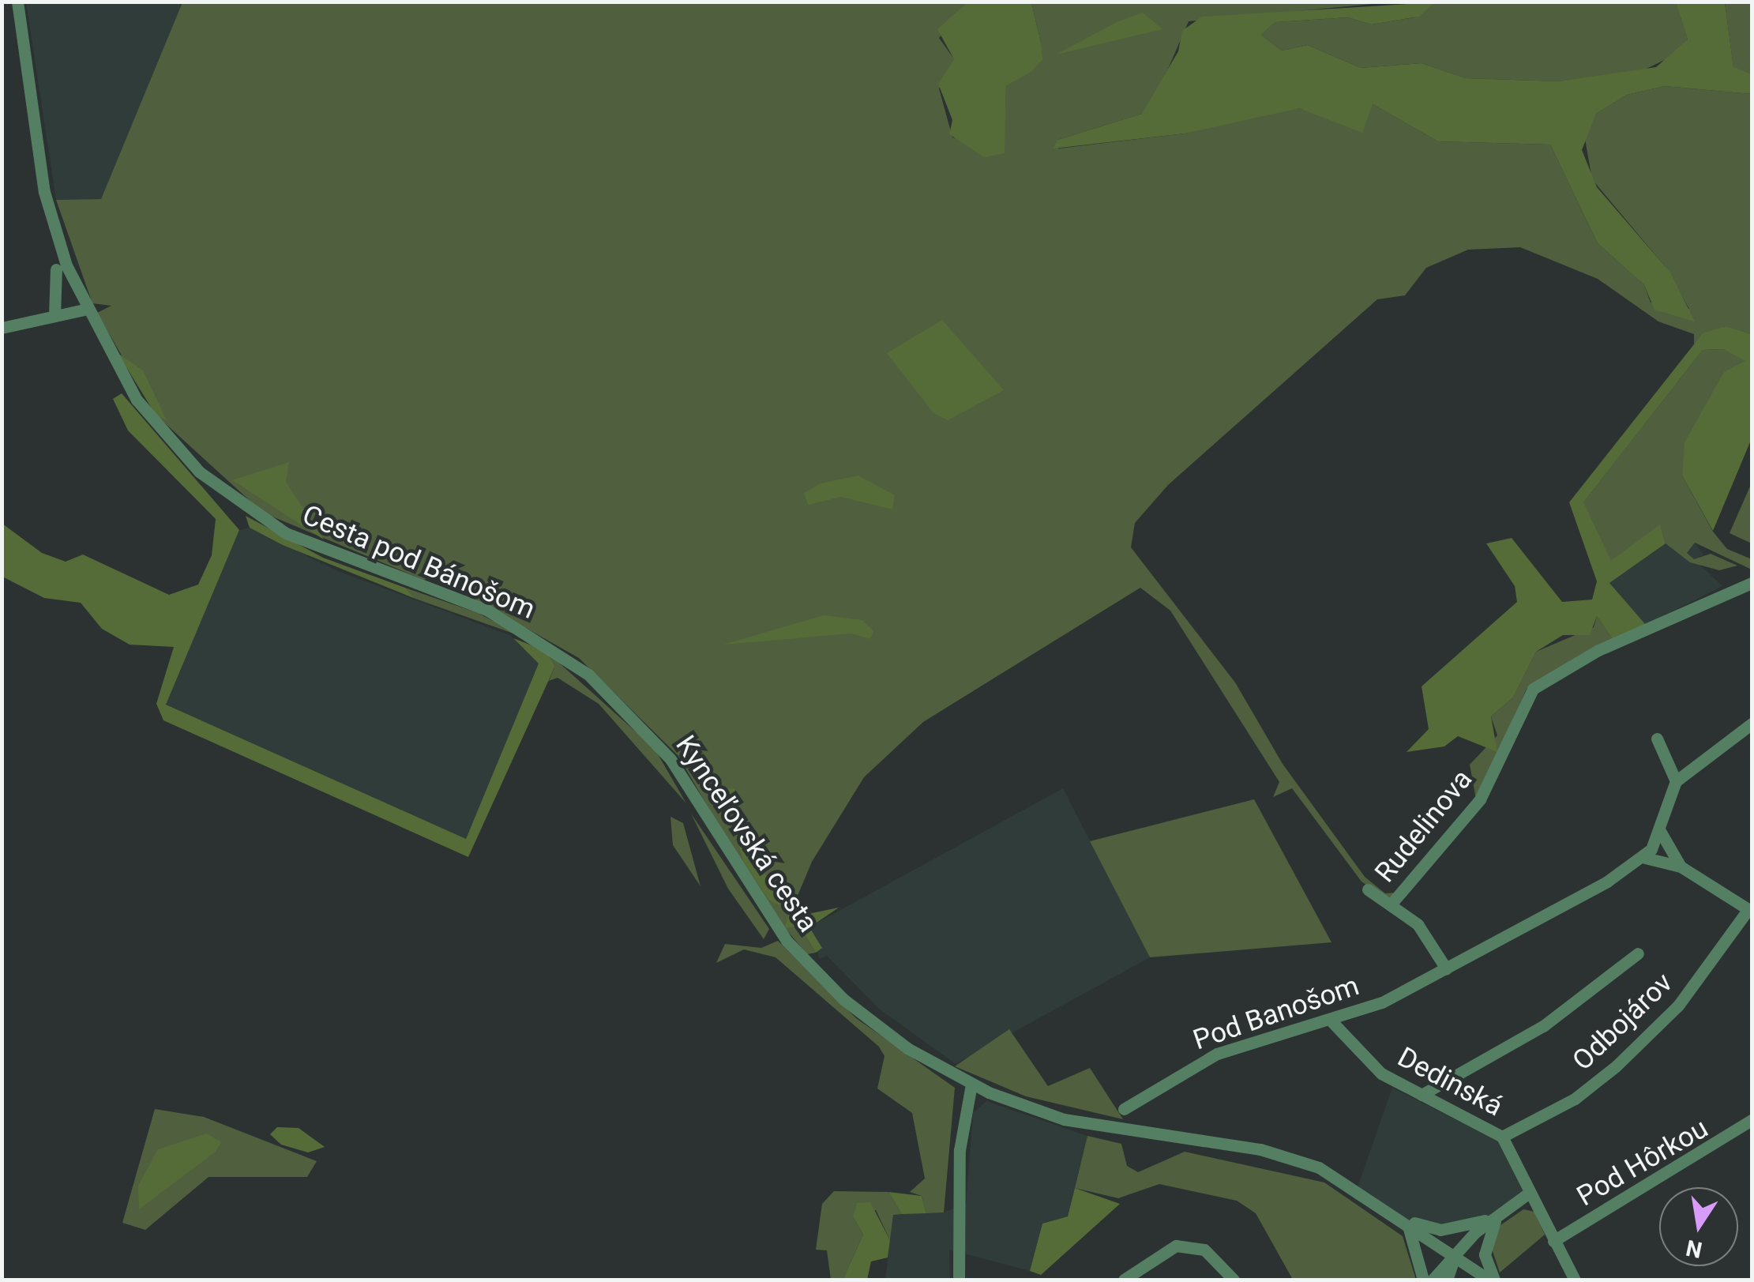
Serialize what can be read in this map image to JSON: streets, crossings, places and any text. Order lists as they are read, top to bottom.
{
  "streets": {
    "street": [
      "Cesta pod Bánošom",
      "Rudelinova",
      "Kynceľovská cesta",
      "Pod Banošom",
      "Odbojárov",
      "Dedinská",
      "Pod Hôrkou"
    ]
  },
  "crossings": [
    ["Cesta pod Bánošom", "Kynceľovská cesta"],
    ["Pod Banošom", "Dedinská"],
    ["Odbojárov", "Dedinská"],
    ["Dedinská", "Pod Hôrkou"]
  ],
  "north": "bottom"
}
